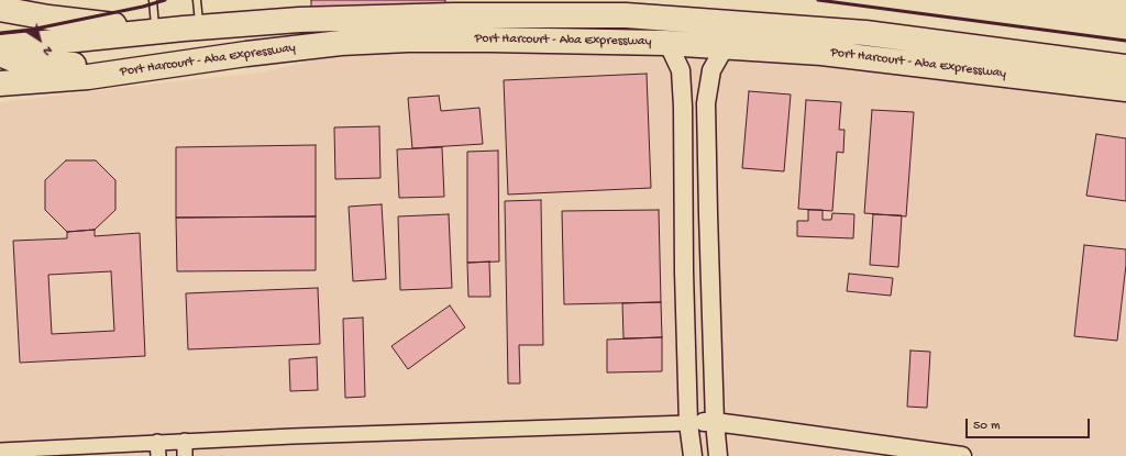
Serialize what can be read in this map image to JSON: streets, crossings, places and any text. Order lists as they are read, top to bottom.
{
  "streets": {
    "highway": ["Port Harcourt - Aba Expressway"]
  },
  "scale_bar": "50 m",
  "north": "bottom right"
}
